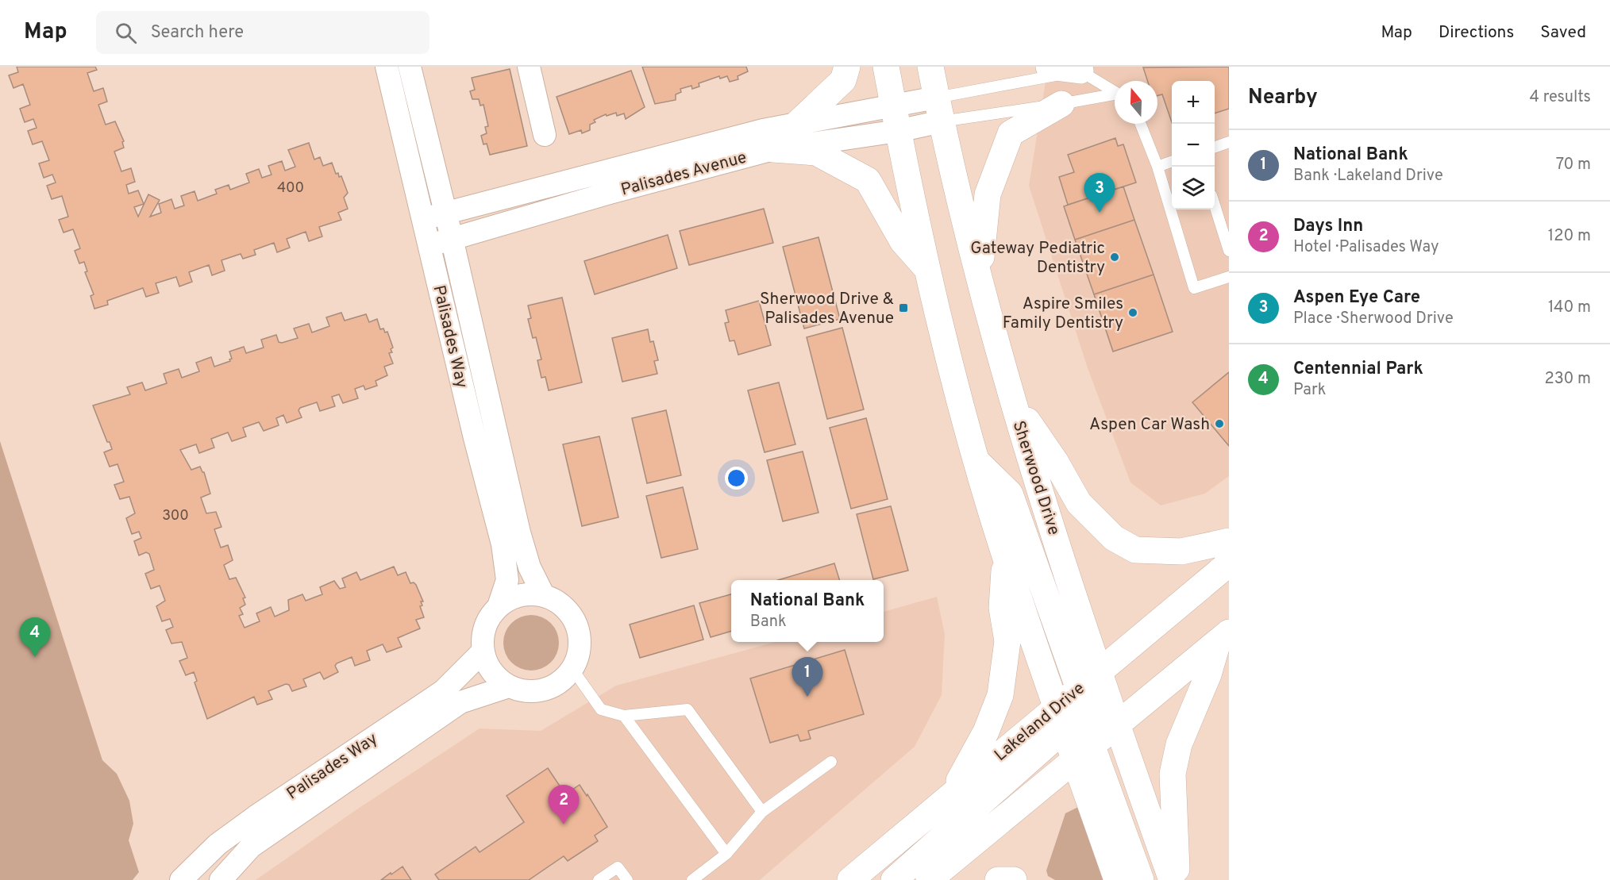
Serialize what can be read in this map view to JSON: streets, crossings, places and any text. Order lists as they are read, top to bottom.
{
  "streets": {
    "main road": ["Sherwood Drive", "Lakeland Drive"],
    "street": ["Palisades Avenue", "Palisades Way"]
  },
  "crossings": [
    ["Palisades Avenue", "Palisades Way"],
    ["Palisades Avenue", "Sherwood Drive"],
    ["Sherwood Drive", "Lakeland Drive"]
  ],
  "places": {
    "other": ["Gateway Pediatric Dentistry", "Aspire Smiles Family Dentistry", "Aspen Car Wash"],
    "transit": ["Sherwood Drive & Palisades Avenue"]
  },
  "house_numbers": ["400", "300"],
  "north": "top",
  "page": {
    "header": "Map",
    "search": "Search here",
    "nav": ["Map", "Directions", "Saved"],
    "heading": ["Nearby", "4 results"],
    "map_buttons": ["+", "−"],
    "list": [
      {
        "mark": "1",
        "name": "National Bank",
        "note": "Bank · Lakeland Drive",
        "value": "70 m"
      },
      {
        "mark": "2",
        "name": "Days Inn",
        "note": "Hotel · Palisades Way",
        "value": "120 m"
      },
      {
        "mark": "3",
        "name": "Aspen Eye Care",
        "note": "Place · Sherwood Drive",
        "value": "140 m"
      },
      {
        "mark": "4",
        "name": "Centennial Park",
        "note": "Park",
        "value": "230 m"
      }
    ],
    "pins": [
      "3",
      "4",
      "1",
      "2"
    ],
    "popup": ["National Bank", "Bank"]
  }
}
